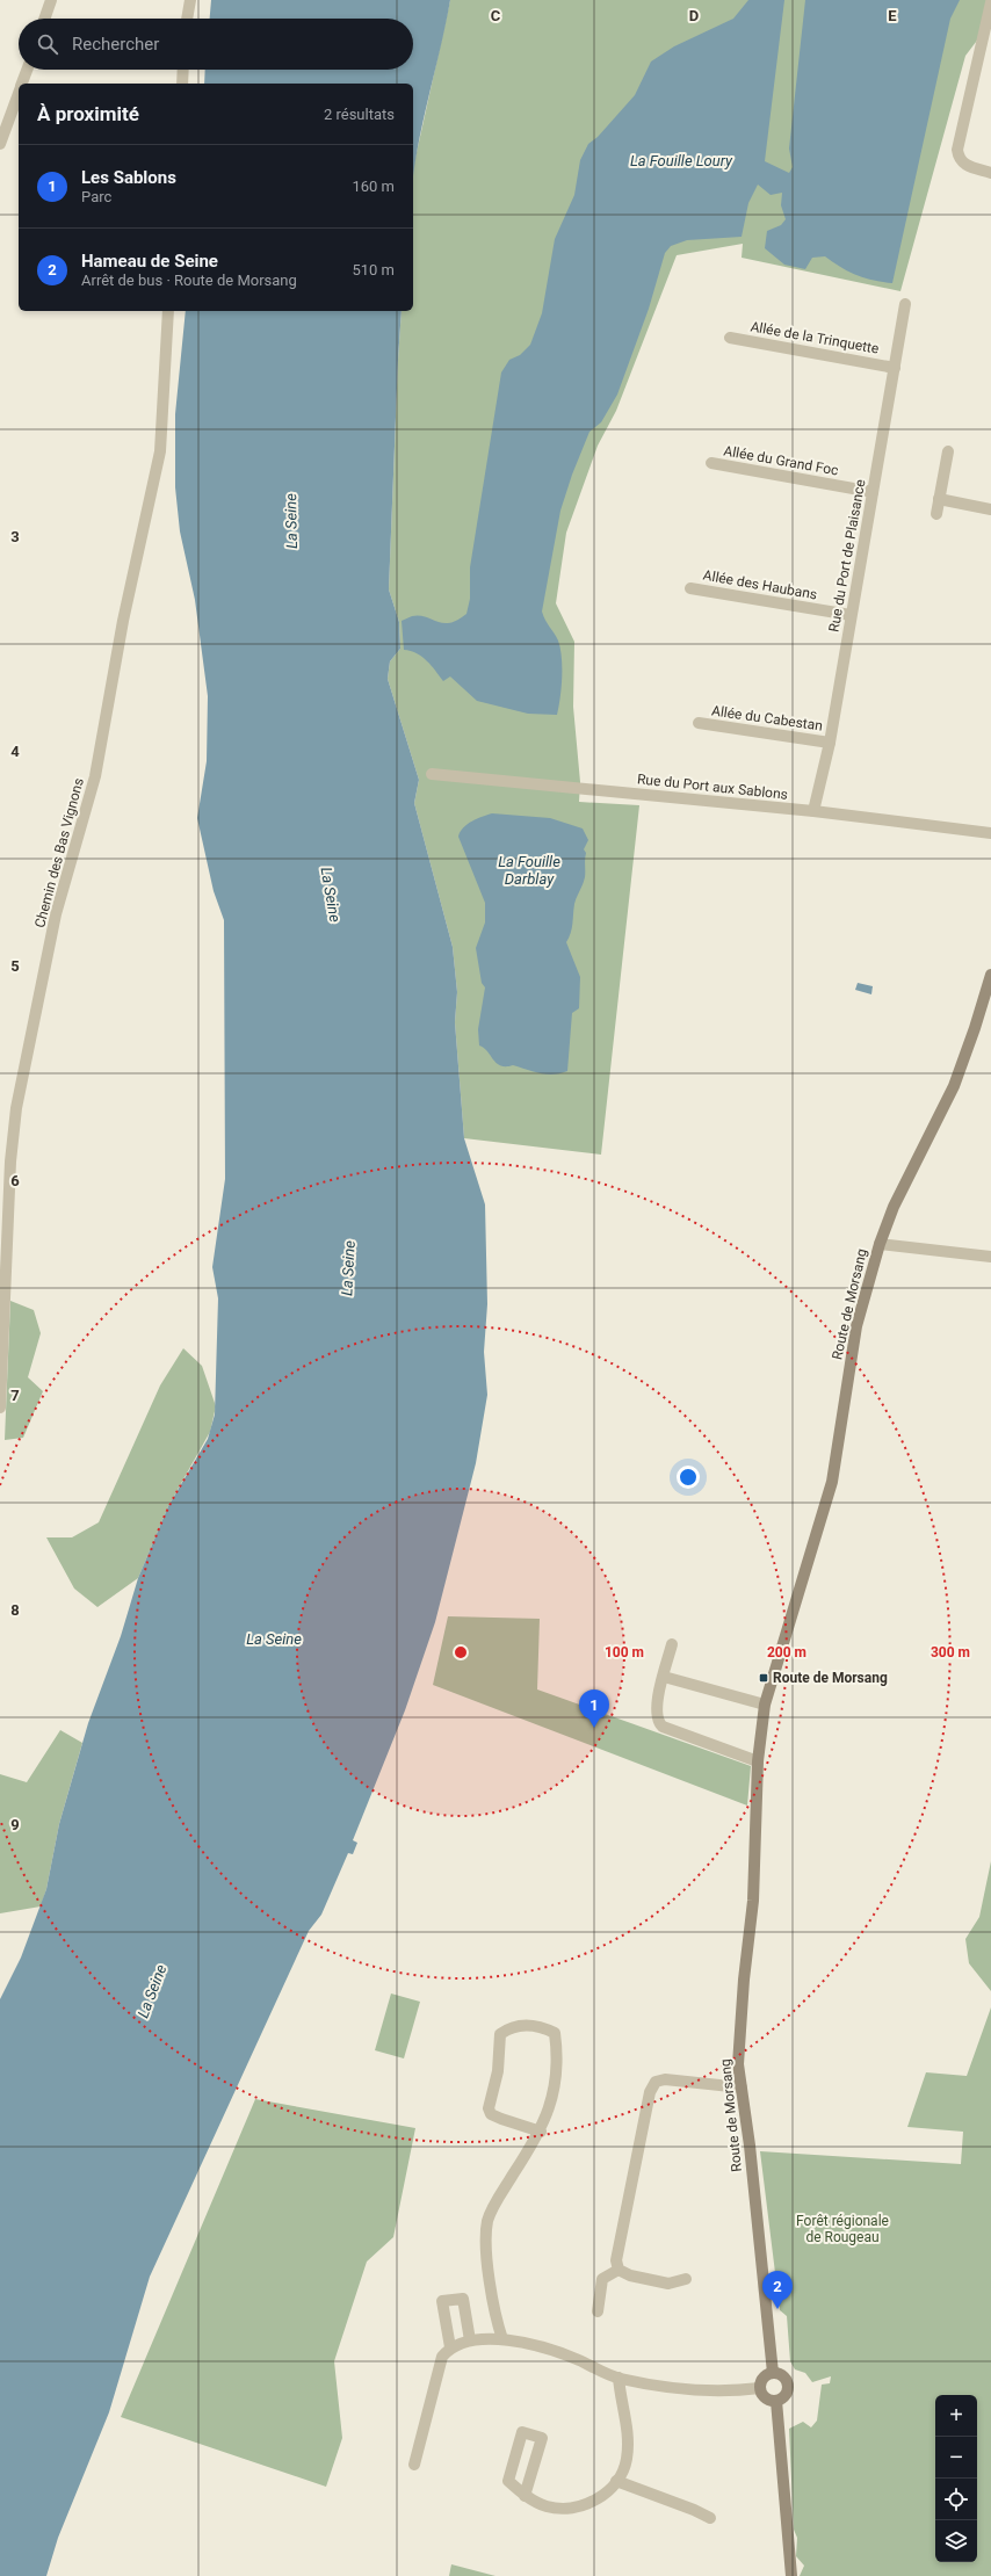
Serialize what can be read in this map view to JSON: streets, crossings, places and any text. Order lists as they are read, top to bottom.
{
  "streets": {
    "street": [
      "Allée de la Trinquette",
      "Allée du Grand Foc",
      "Rue du Port de Plaisance",
      "Allée des Haubans",
      "Allée du Cabestan",
      "Rue du Port aux Sablons",
      "Chemin des Bas Vignons",
      "Route de Morsang"
    ]
  },
  "crossings": [
    ["Allée de la Trinquette", "Rue du Port de Plaisance"],
    ["Allée du Grand Foc", "Rue du Port de Plaisance"],
    ["Rue du Port de Plaisance", "Allée des Haubans"],
    ["Rue du Port de Plaisance", "Allée du Cabestan"],
    ["Rue du Port de Plaisance", "Rue du Port aux Sablons"]
  ],
  "water": ["La Fouille Loury", "La Seine", "La Fouille Darblay"],
  "parks": ["Forêt régionale de Rougeau"],
  "places": {
    "transit": ["Route de Morsang"]
  },
  "page": {
    "search": "Rechercher",
    "heading": ["À proximité", "2 résultats"],
    "list": [
      {
        "mark": "1",
        "name": "Les Sablons",
        "note": "Parc",
        "value": "160 m"
      },
      {
        "mark": "2",
        "name": "Hameau de Seine",
        "note": "Arrêt de bus · Route de Morsang",
        "value": "510 m"
      }
    ],
    "pins": ["1", "2"],
    "map_buttons": ["+", "−"]
  },
  "grid": {
    "columns": ["C", "D", "E"],
    "rows": [
      "3",
      "4",
      "5",
      "6",
      "7",
      "8",
      "9"
    ]
  },
  "rings": ["100 m", "200 m", "300 m"]
}
